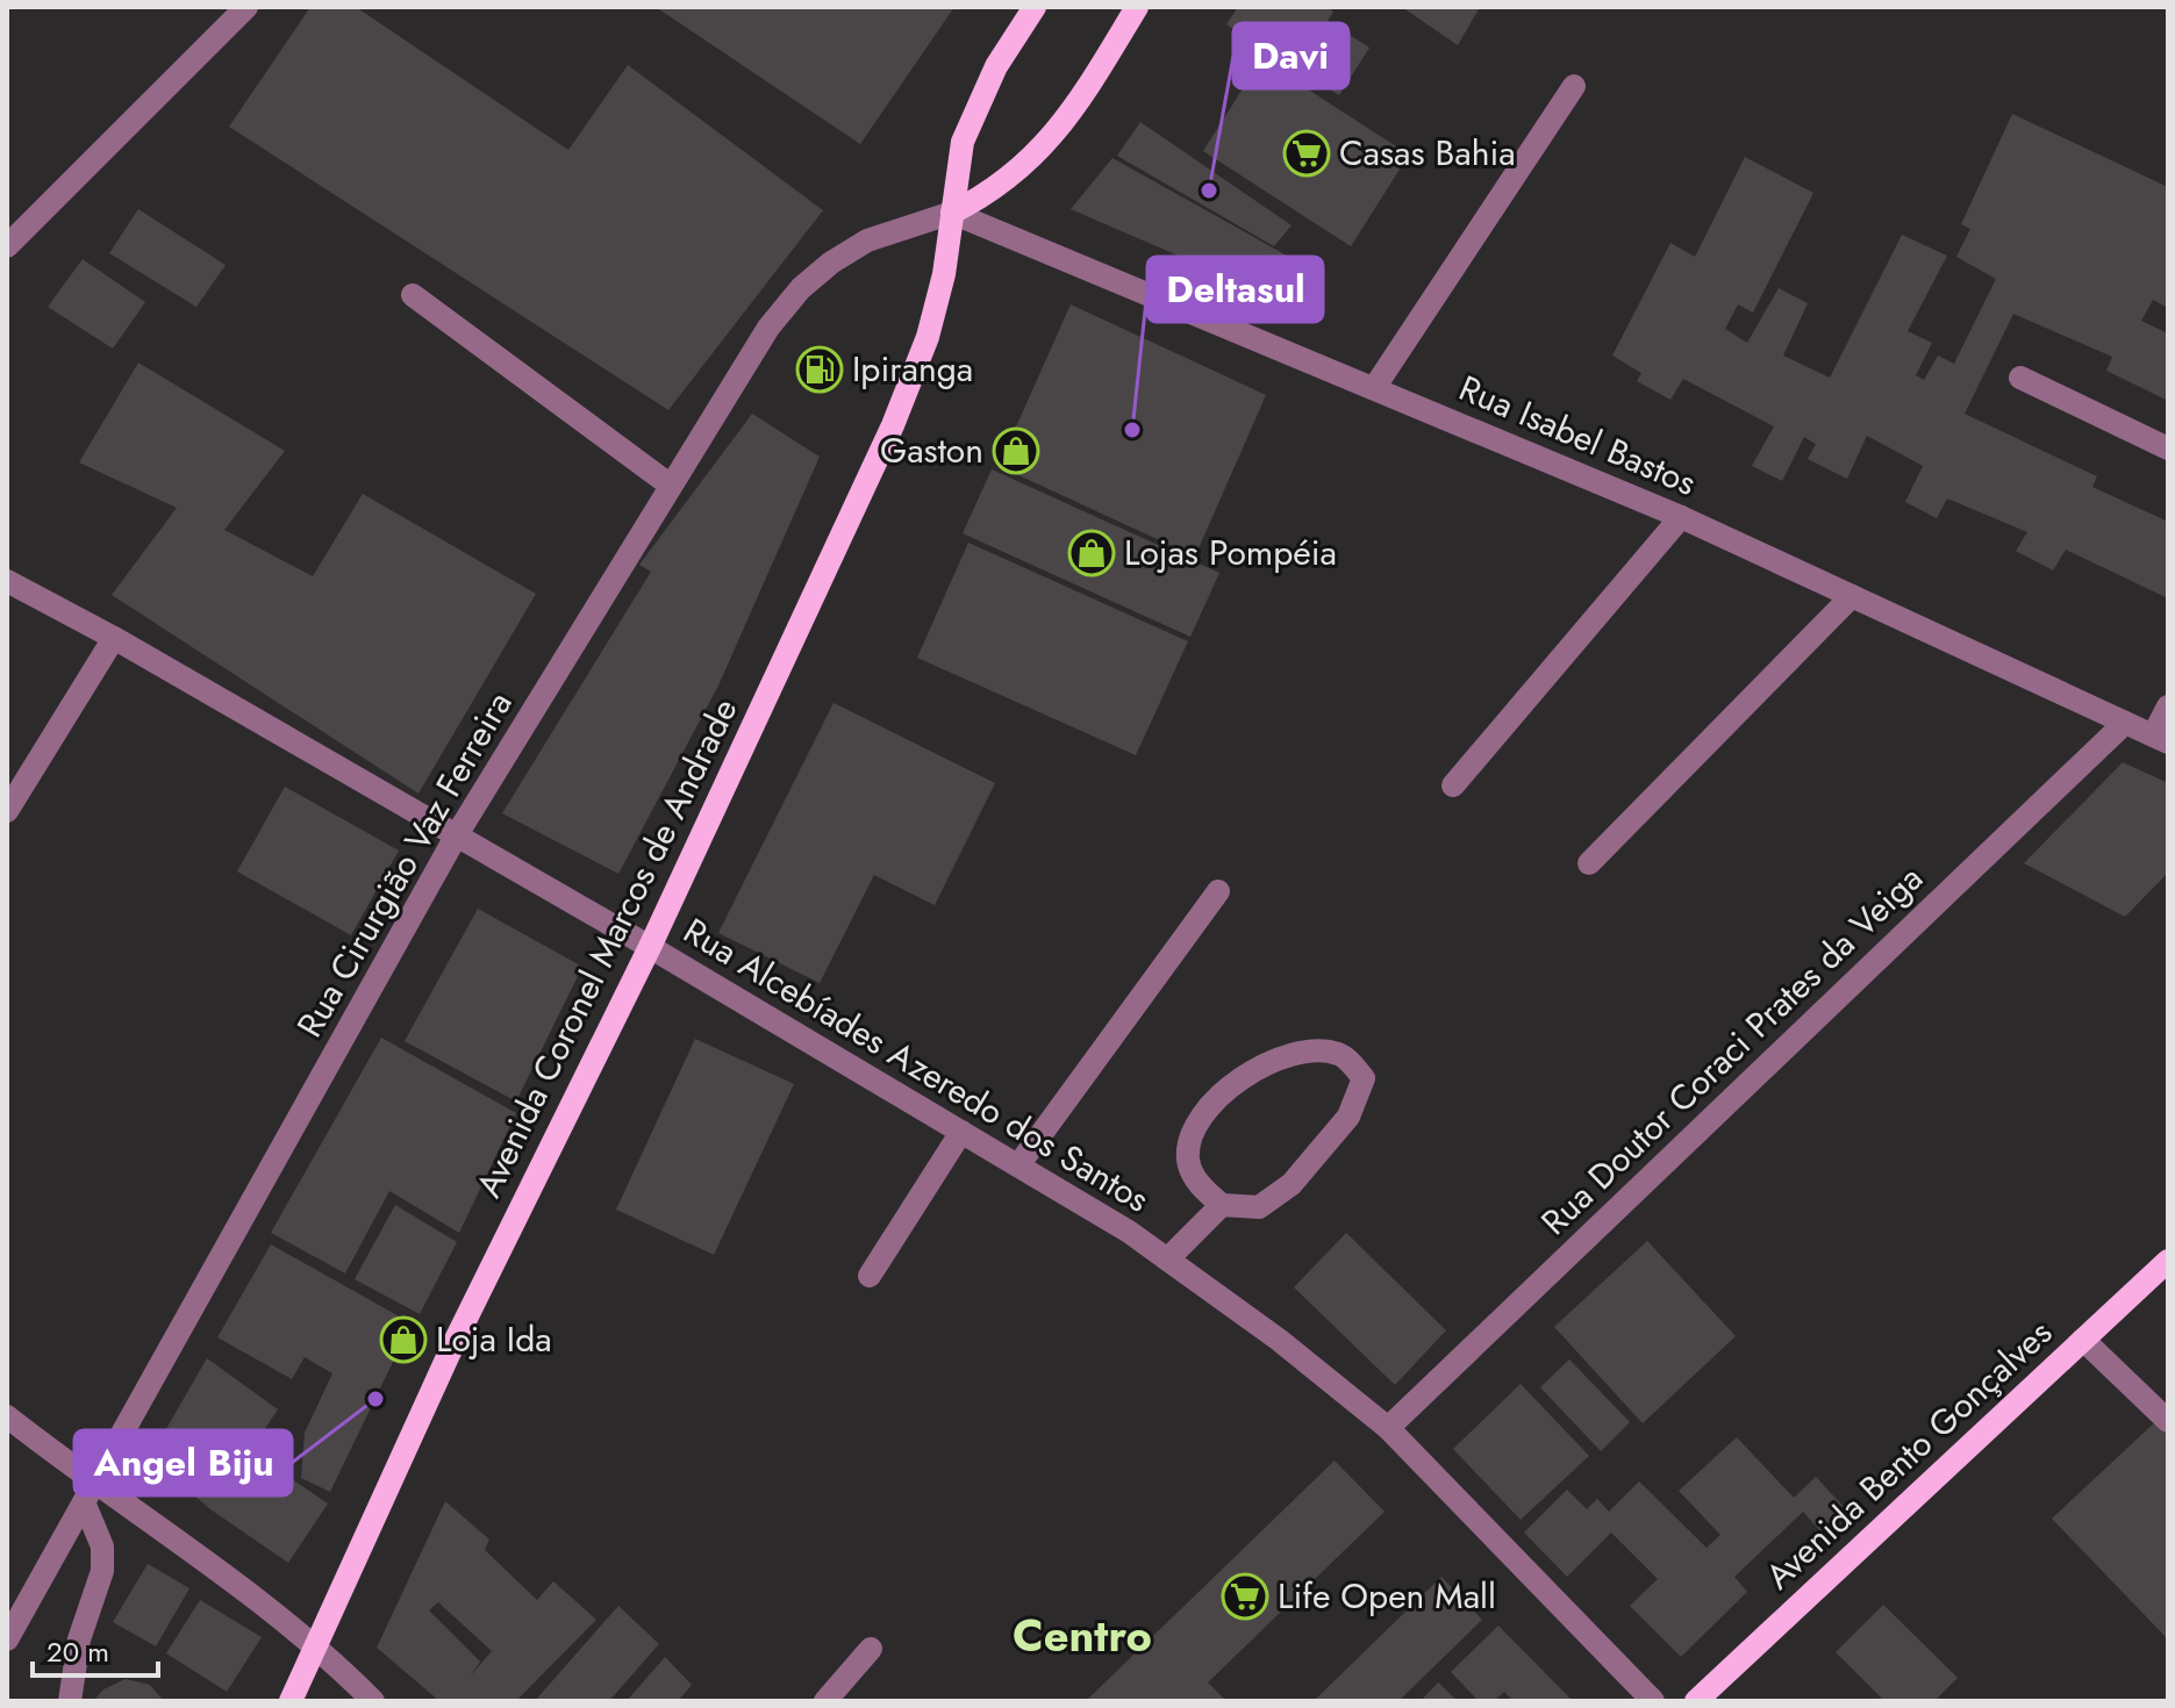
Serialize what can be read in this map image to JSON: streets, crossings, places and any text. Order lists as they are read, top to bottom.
{
  "streets": {
    "main road": ["Avenida Coronel Marcos de Andrade", "Avenida Bento Gonçalves"],
    "street": [
      "Rua Isabel Bastos",
      "Rua Cirurgião Vaz Ferreira",
      "Rua Doutor Coraci Prates da Veiga",
      "Rua Alcebíades Azeredo dos Santos"
    ]
  },
  "crossings": [
    ["Rua Isabel Bastos", "Rua Cirurgião Vaz Ferreira"],
    ["Rua Isabel Bastos", "Avenida Coronel Marcos de Andrade"],
    ["Rua Isabel Bastos", "Rua Doutor Coraci Prates da Veiga"],
    ["Rua Cirurgião Vaz Ferreira", "Avenida Coronel Marcos de Andrade"],
    ["Rua Cirurgião Vaz Ferreira", "Rua Alcebíades Azeredo dos Santos"],
    ["Avenida Coronel Marcos de Andrade", "Rua Alcebíades Azeredo dos Santos"],
    ["Rua Doutor Coraci Prates da Veiga", "Rua Alcebíades Azeredo dos Santos"]
  ],
  "districts": ["Centro"],
  "places": {
    "supermarket": ["Casas Bahia", "Life Open Mall"],
    "other": ["Davi", "Deltasul", "Angel Biju"],
    "fuel station": ["Ipiranga"],
    "shop": ["Gaston", "Lojas Pompéia", "Loja Ida"]
  },
  "scale_bar": "20 m"
}
